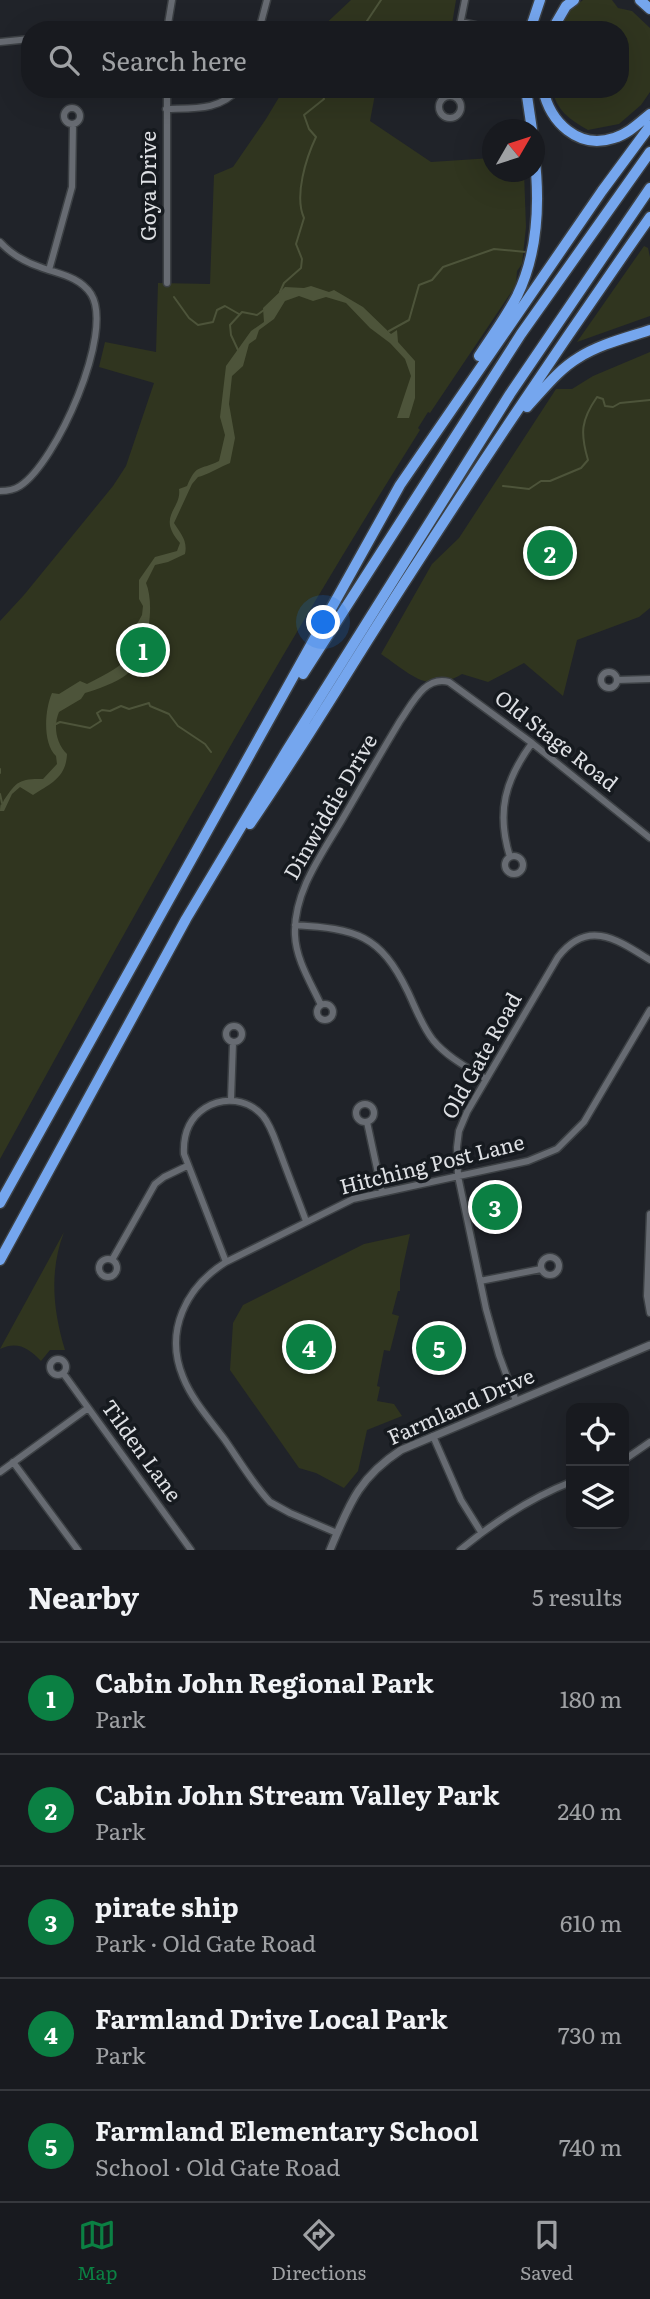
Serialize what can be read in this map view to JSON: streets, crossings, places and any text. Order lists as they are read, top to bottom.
{
  "streets": {
    "street": [
      "Goya Drive",
      "Old Stage Road",
      "Dinwiddie Drive",
      "Old Gate Road",
      "Hitching Post Lane",
      "Farmland Drive",
      "Tilden Lane"
    ]
  },
  "crossings": [
    ["Old Stage Road", "Dinwiddie Drive"],
    ["Old Gate Road", "Hitching Post Lane"],
    ["Old Gate Road", "Farmland Drive"],
    ["Hitching Post Lane", "Farmland Drive"]
  ],
  "north": "top right",
  "page": {
    "search": "Search here",
    "pins": [
      "2",
      "1",
      "3",
      "4",
      "5"
    ],
    "heading": ["Nearby", "5 results"],
    "list": [
      {
        "mark": "1",
        "name": "Cabin John Regional Park",
        "note": "Park",
        "value": "180 m"
      },
      {
        "mark": "2",
        "name": "Cabin John Stream Valley Park",
        "note": "Park",
        "value": "240 m"
      },
      {
        "mark": "3",
        "name": "pirate ship",
        "note": "Park · Old Gate Road",
        "value": "610 m"
      },
      {
        "mark": "4",
        "name": "Farmland Drive Local Park",
        "note": "Park",
        "value": "730 m"
      },
      {
        "mark": "5",
        "name": "Farmland Elementary School",
        "note": "School · Old Gate Road",
        "value": "740 m"
      }
    ],
    "nav": ["Map", "Directions", "Saved"]
  }
}
